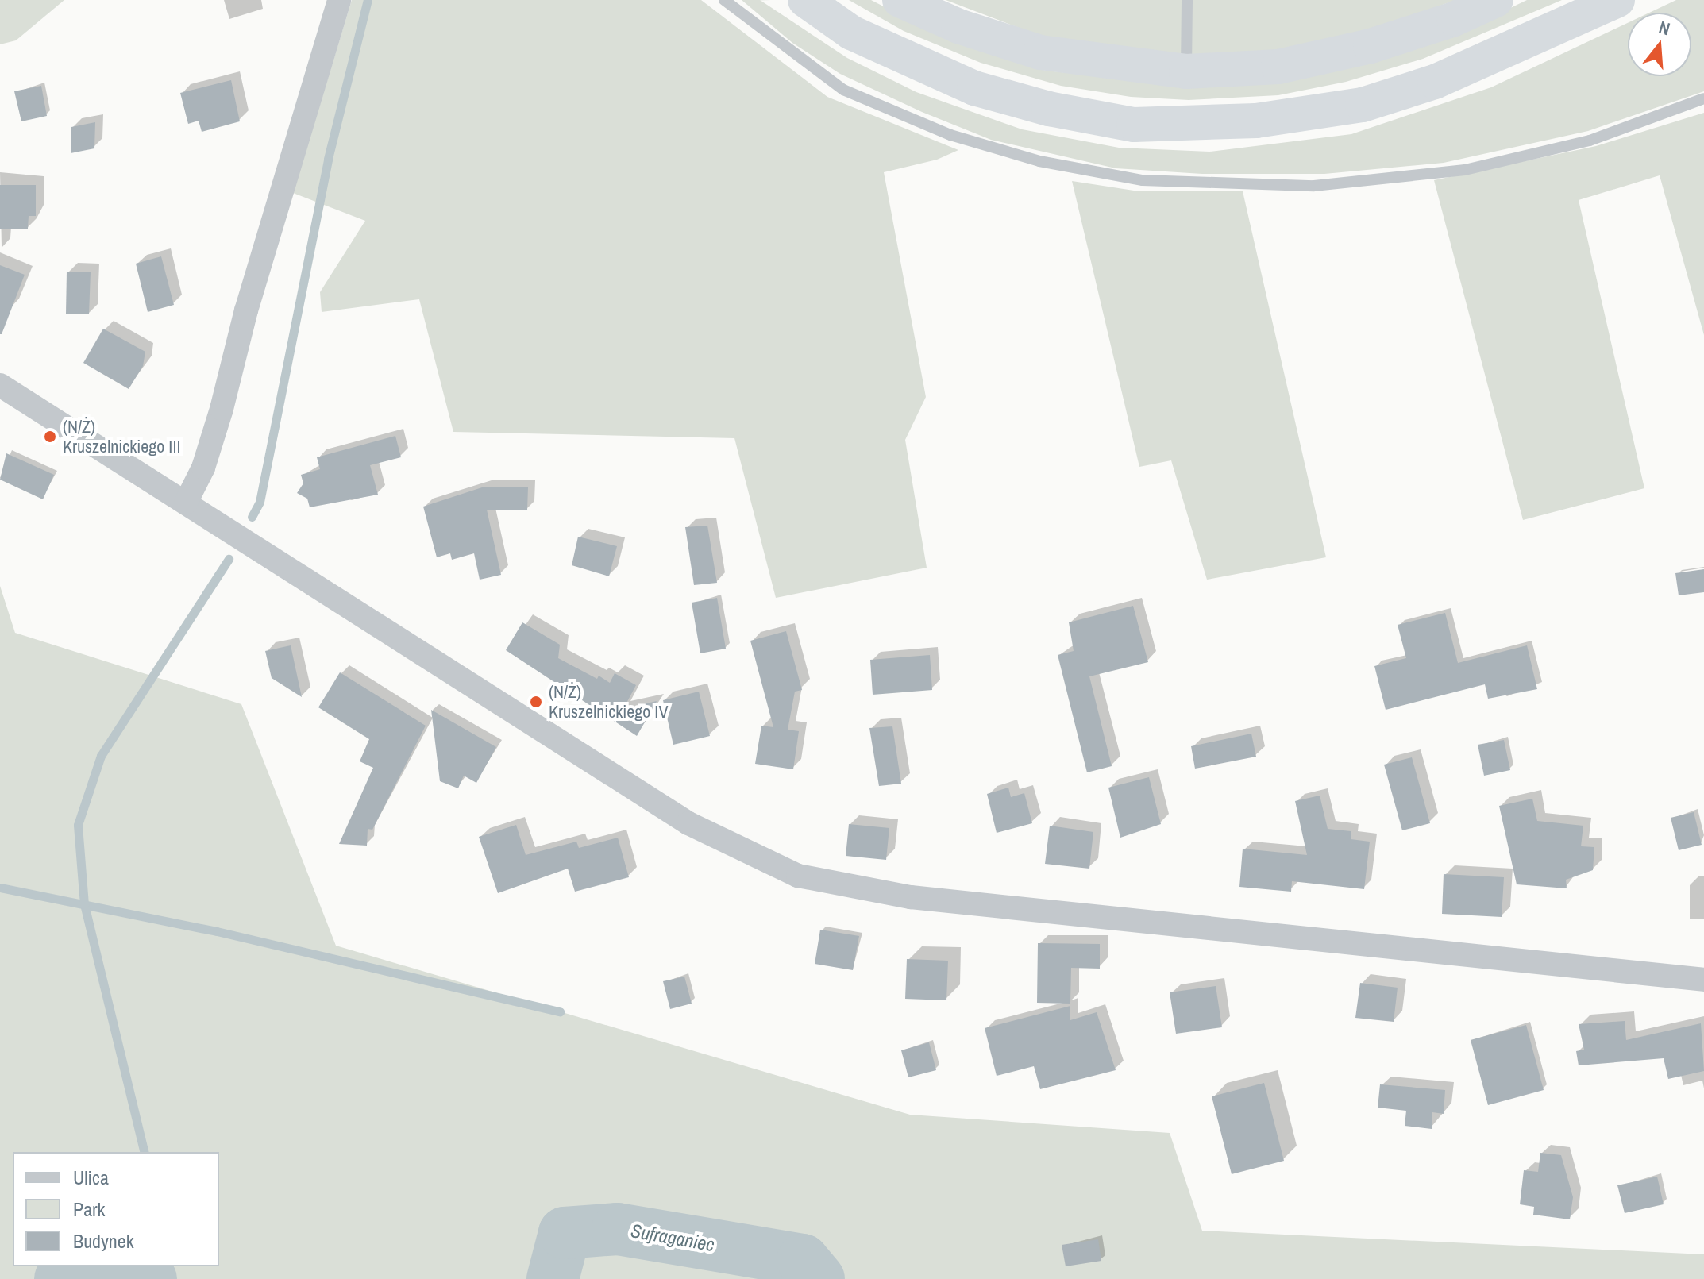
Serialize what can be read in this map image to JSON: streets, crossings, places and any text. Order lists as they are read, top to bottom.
{
  "water": ["Sufraganiec"],
  "places": ["(N/Ż) Kruszelnickiego III", "(N/Ż) Kruszelnickiego IV"],
  "legend": ["Ulica", "Park", "Budynek"],
  "north": "top"
}
